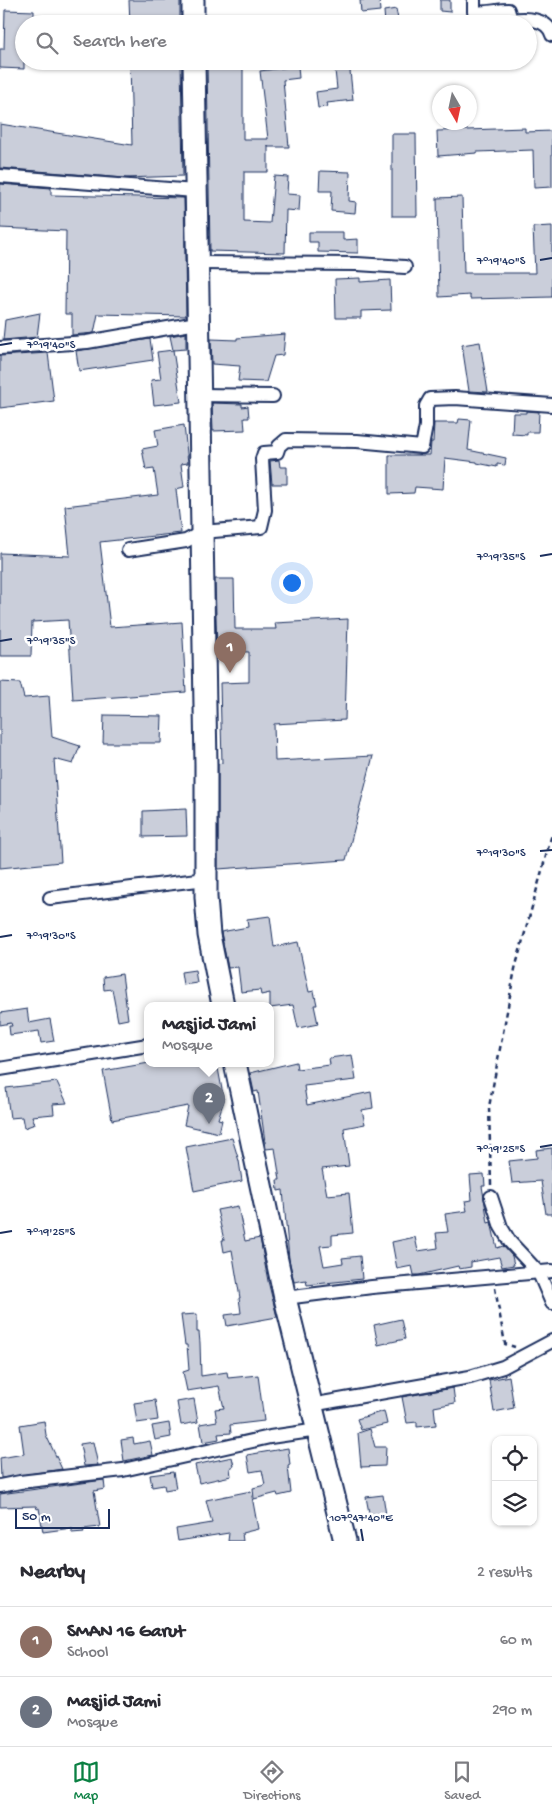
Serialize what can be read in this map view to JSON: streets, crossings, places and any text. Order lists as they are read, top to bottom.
{
  "scale_bar": "50 m",
  "north": "bottom",
  "page": {
    "search": "Search here",
    "pins": ["1", "2"],
    "popup": ["Masjid Jami", "Mosque"],
    "scale": "50 m",
    "heading": ["Nearby", "2 results"],
    "list": [
      {
        "mark": "1",
        "name": "SMAN 16 Garut",
        "note": "School",
        "value": "60 m"
      },
      {
        "mark": "2",
        "name": "Masjid Jami",
        "note": "Mosque",
        "value": "290 m"
      }
    ],
    "nav": ["Map", "Directions", "Saved"]
  },
  "coordinates": [
    "7°19'40\"S",
    "7°19'35\"S",
    "7°19'30\"S",
    "7°19'25\"S",
    "107°47'40\"E"
  ]
}
